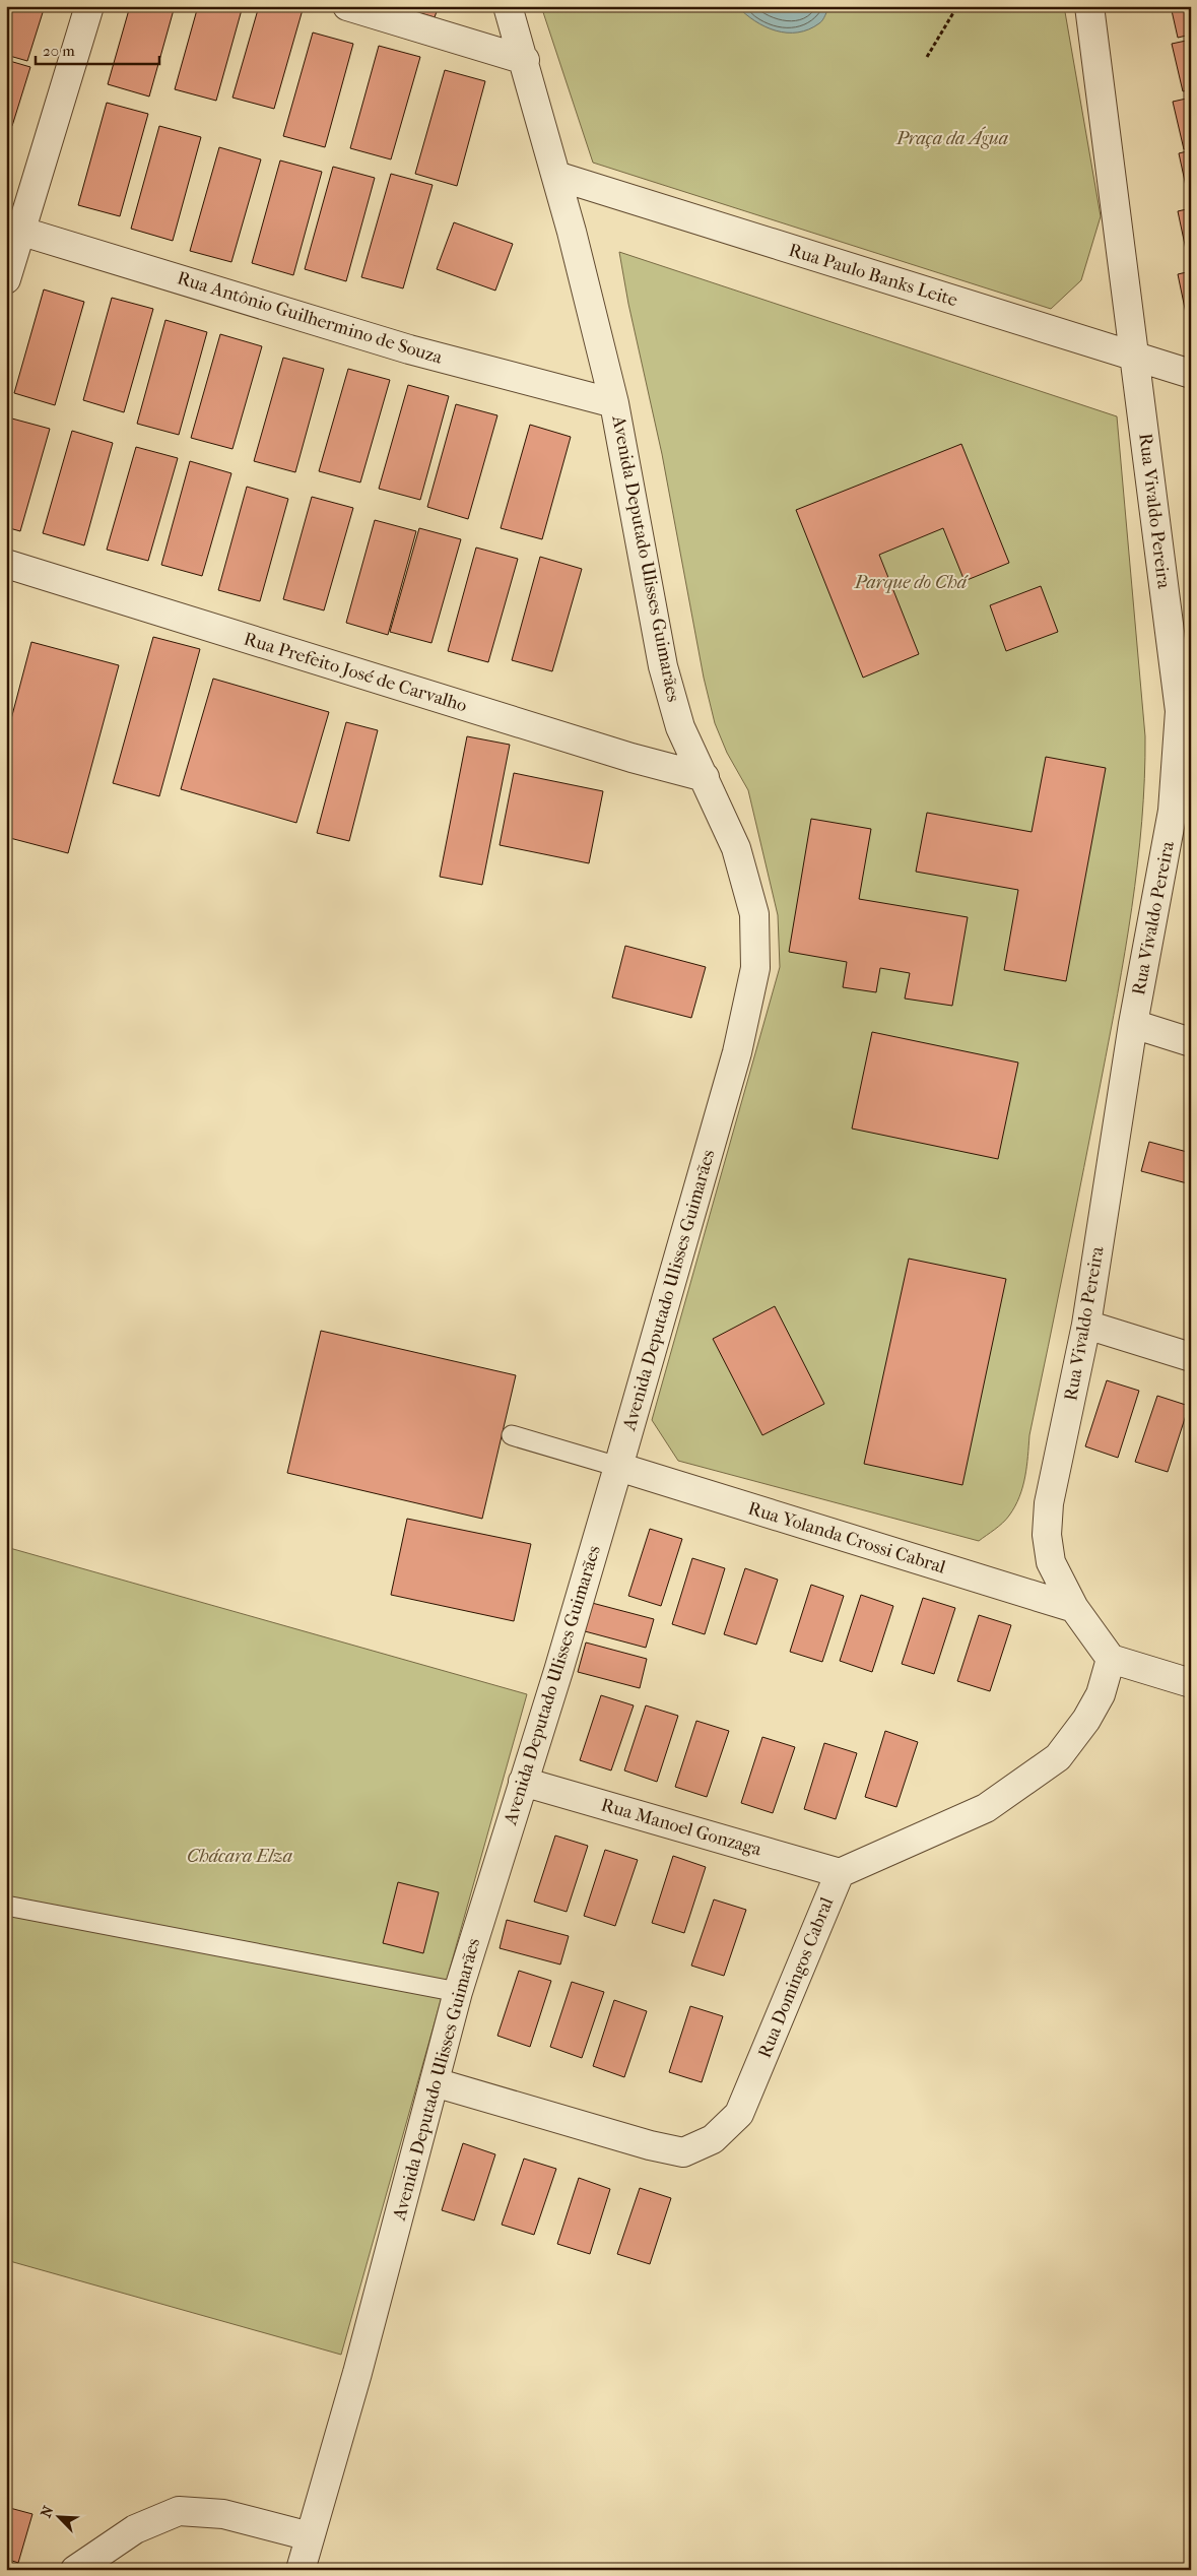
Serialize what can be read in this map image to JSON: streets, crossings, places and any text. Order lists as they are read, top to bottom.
{
  "streets": {
    "street": [
      "Rua Paulo Banks Leite",
      "Rua Antônio Guilhermino de Souza",
      "Rua Vivaldo Pereira",
      "Avenida Deputado Ulisses Guimarães",
      "Rua Prefeito José de Carvalho",
      "Rua Yolanda Crossi Cabral",
      "Rua Manoel Gonzaga",
      "Rua Domingos Cabral"
    ]
  },
  "crossings": [
    ["Rua Paulo Banks Leite", "Rua Vivaldo Pereira"],
    ["Rua Paulo Banks Leite", "Avenida Deputado Ulisses Guimarães"],
    ["Rua Antônio Guilhermino de Souza", "Avenida Deputado Ulisses Guimarães"],
    ["Rua Vivaldo Pereira", "Rua Yolanda Crossi Cabral"],
    ["Avenida Deputado Ulisses Guimarães", "Rua Prefeito José de Carvalho"],
    ["Avenida Deputado Ulisses Guimarães", "Rua Yolanda Crossi Cabral"],
    ["Avenida Deputado Ulisses Guimarães", "Rua Manoel Gonzaga"],
    ["Avenida Deputado Ulisses Guimarães", "Rua Domingos Cabral"],
    ["Rua Manoel Gonzaga", "Rua Domingos Cabral"]
  ],
  "parks": ["Praça da Água", "Parque do Chá", "Chácara Elza"],
  "scale_bar": "20 m",
  "north": "top left"
}
